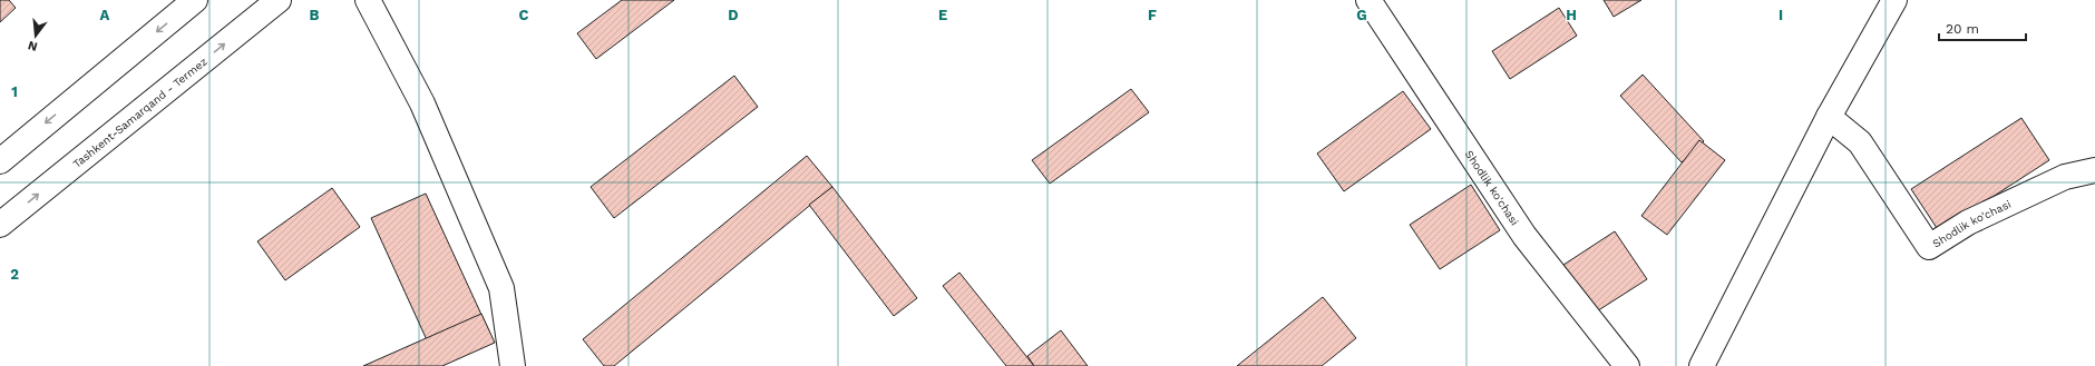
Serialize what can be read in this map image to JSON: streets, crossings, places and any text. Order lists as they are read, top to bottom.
{
  "streets": {
    "main road": ["Tashkent-Samarqand - Termez", "Shodlik ko'chasi"]
  },
  "scale_bar": "20 m",
  "north": "bottom",
  "grid": {
    "columns": [
      "A",
      "B",
      "C",
      "D",
      "E",
      "F",
      "G",
      "H",
      "I"
    ],
    "rows": ["1", "2"]
  }
}
